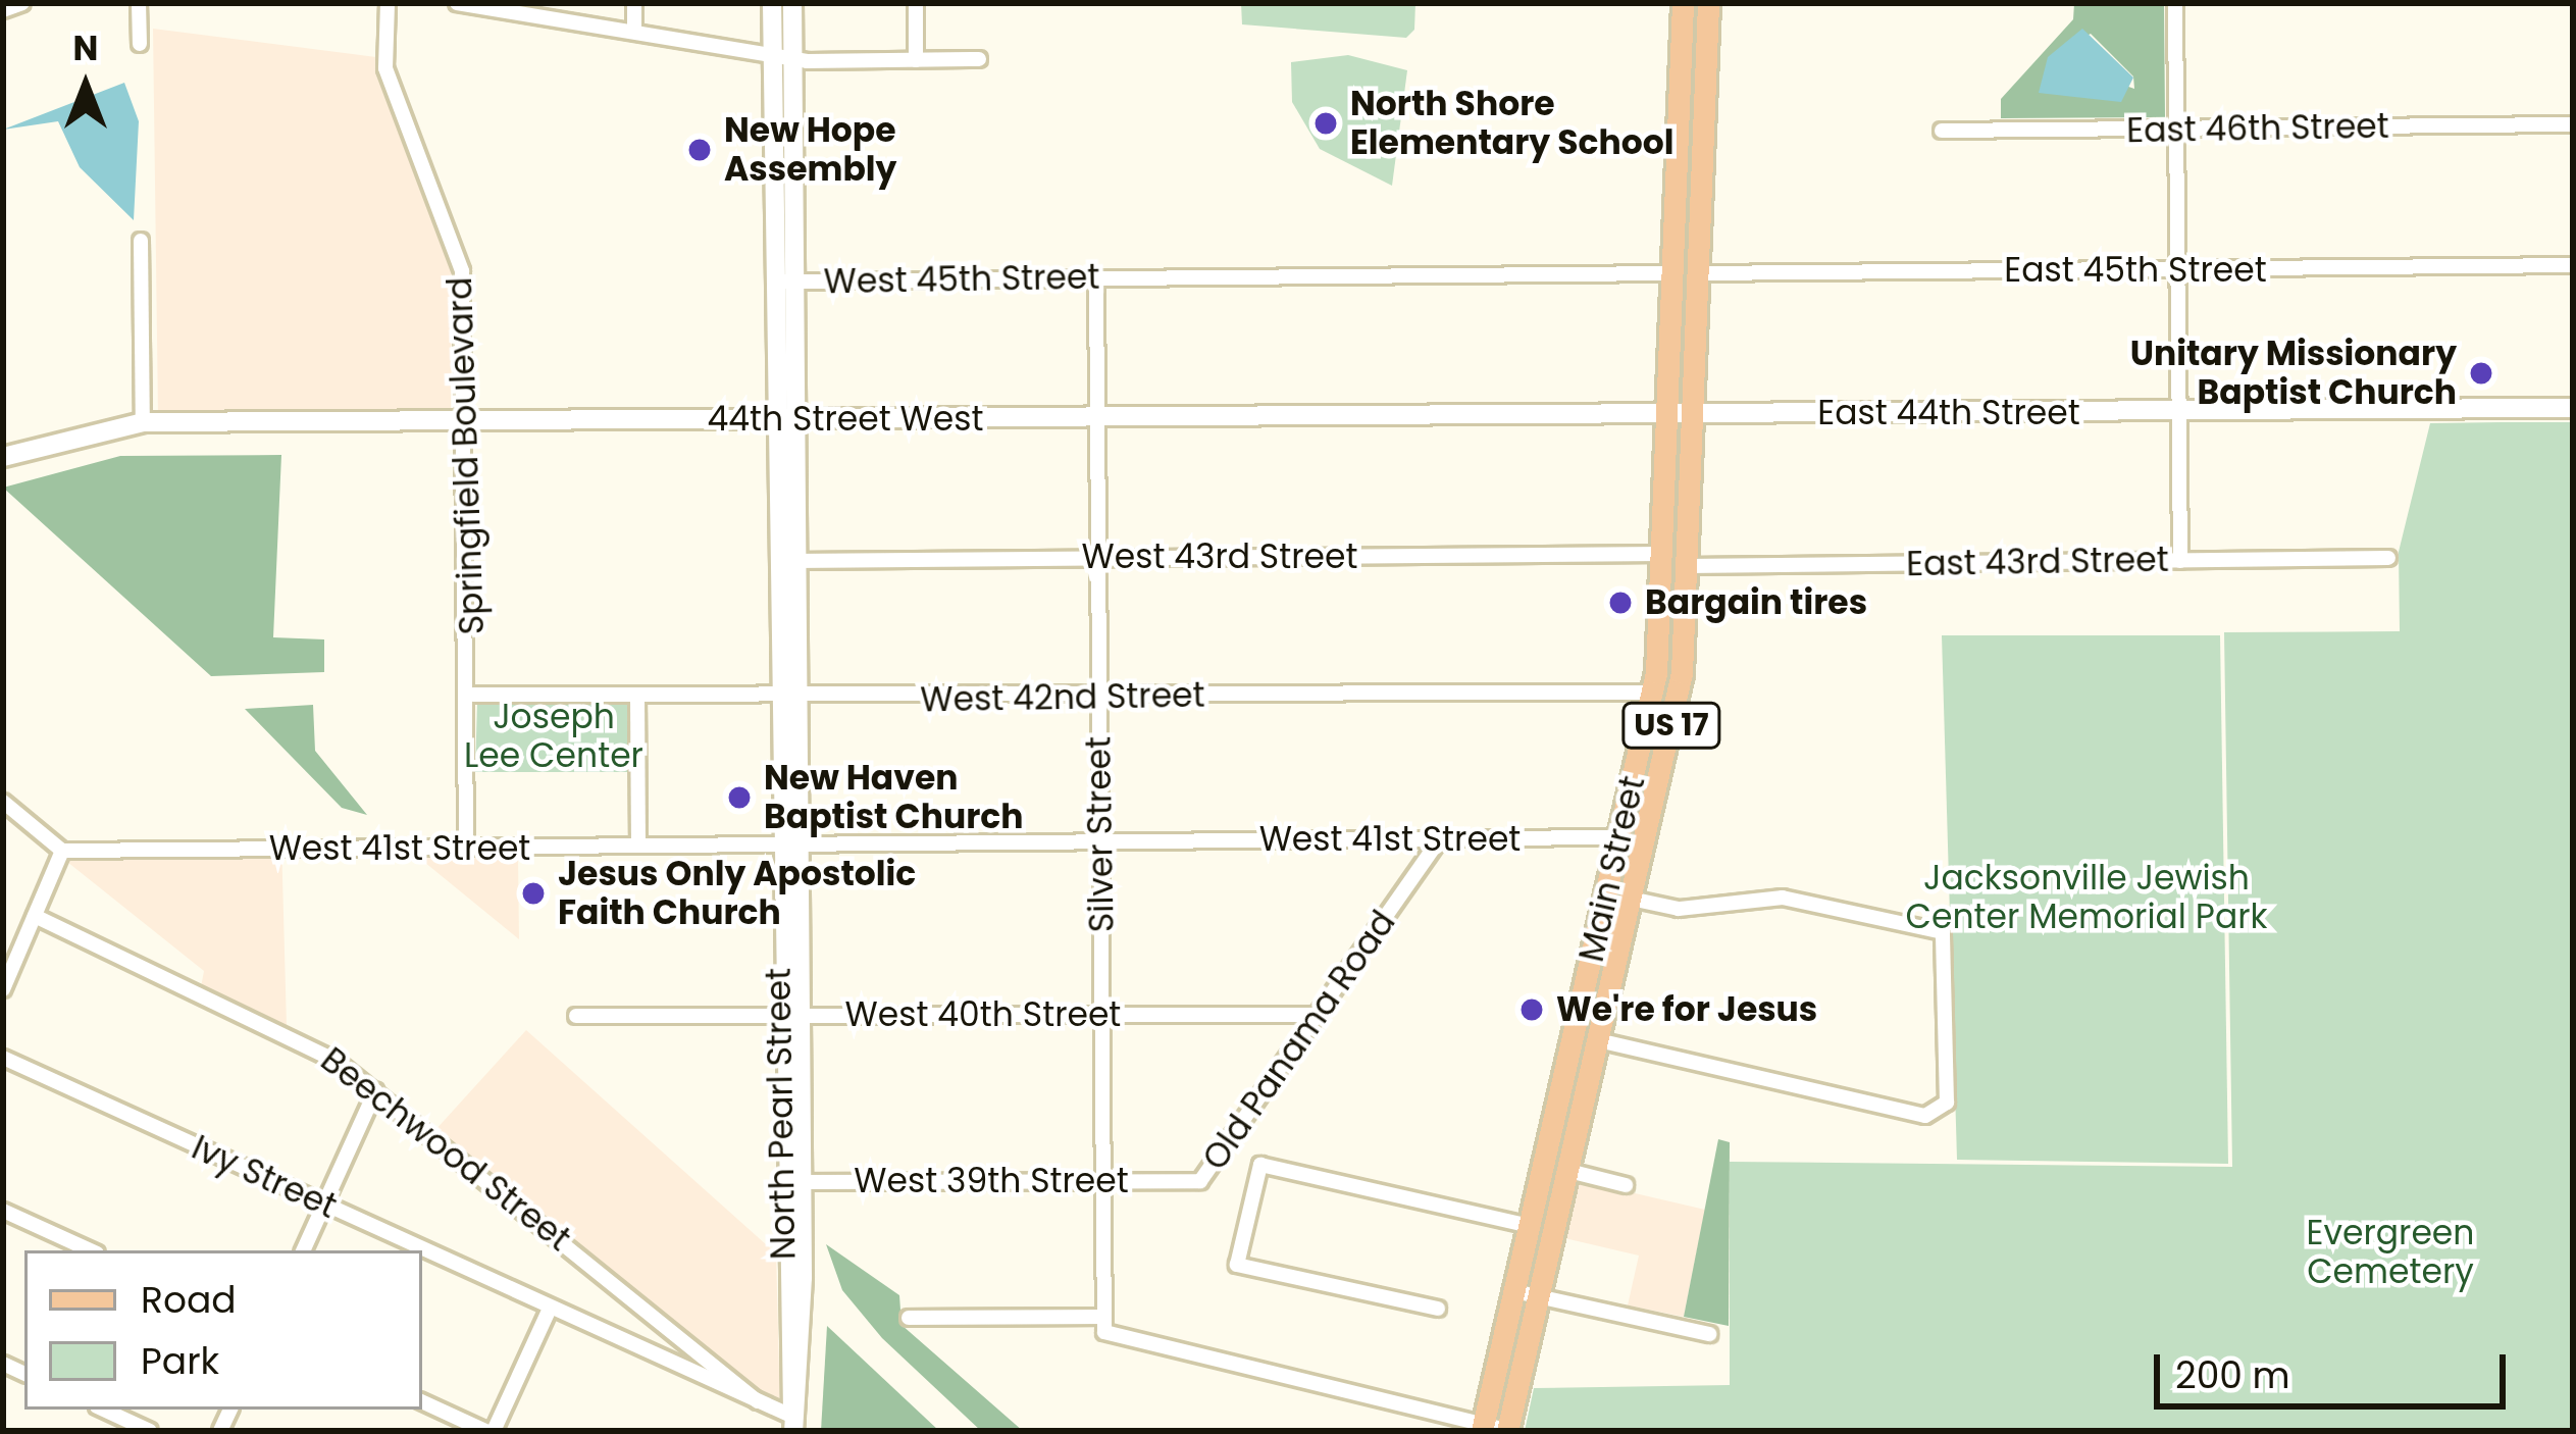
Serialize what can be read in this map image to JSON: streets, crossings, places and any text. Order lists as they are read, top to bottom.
{
  "streets": {
    "main road": ["US 17", "Main Street"],
    "street": [
      "East 46th Street",
      "East 45th Street",
      "West 45th Street",
      "East 44th Street",
      "44th Street West",
      "Springfield Boulevard",
      "West 43rd Street",
      "East 43rd Street",
      "West 42nd Street",
      "Silver Street",
      "West 41st Street",
      "West 40th Street",
      "Old Panama Road",
      "North Pearl Street",
      "Beechwood Street",
      "Ivy Street",
      "West 39th Street"
    ]
  },
  "crossings": [
    ["East 45th Street", "Main Street"],
    ["West 45th Street", "Silver Street"],
    ["West 45th Street", "Main Street"],
    ["West 45th Street", "North Pearl Street"],
    ["East 44th Street", "44th Street West"],
    ["East 44th Street", "Main Street"],
    ["44th Street West", "Springfield Boulevard"],
    ["44th Street West", "Silver Street"],
    ["44th Street West", "Main Street"],
    ["44th Street West", "North Pearl Street"],
    ["Springfield Boulevard", "West 42nd Street"],
    ["Springfield Boulevard", "West 41st Street"],
    ["West 43rd Street", "Silver Street"],
    ["West 43rd Street", "Main Street"],
    ["West 43rd Street", "North Pearl Street"],
    ["East 43rd Street", "Main Street"],
    ["West 42nd Street", "Silver Street"],
    ["West 42nd Street", "Main Street"],
    ["West 42nd Street", "North Pearl Street"],
    ["Silver Street", "West 41st Street"],
    ["Silver Street", "West 40th Street"],
    ["Silver Street", "West 39th Street"],
    ["West 41st Street", "Main Street"],
    ["West 41st Street", "Old Panama Road"],
    ["West 41st Street", "North Pearl Street"],
    ["West 40th Street", "Old Panama Road"],
    ["West 40th Street", "North Pearl Street"],
    ["Old Panama Road", "West 39th Street"],
    ["North Pearl Street", "Ivy Street"],
    ["North Pearl Street", "West 39th Street"],
    ["Beechwood Street", "Ivy Street"]
  ],
  "parks": ["Joseph Lee Center", "Jacksonville Jewish Center Memorial Park", "Evergreen Cemetery"],
  "places": [
    "North Shore Elementary School",
    "New Hope Assembly",
    "Unitary Missionary Baptist Church",
    "Bargain tires",
    "New Haven Baptist Church",
    "Jesus Only Apostolic Faith Church",
    "We're for Jesus"
  ],
  "legend": ["Road", "Park"],
  "scale_bar": "200 m",
  "north": "top"
}
